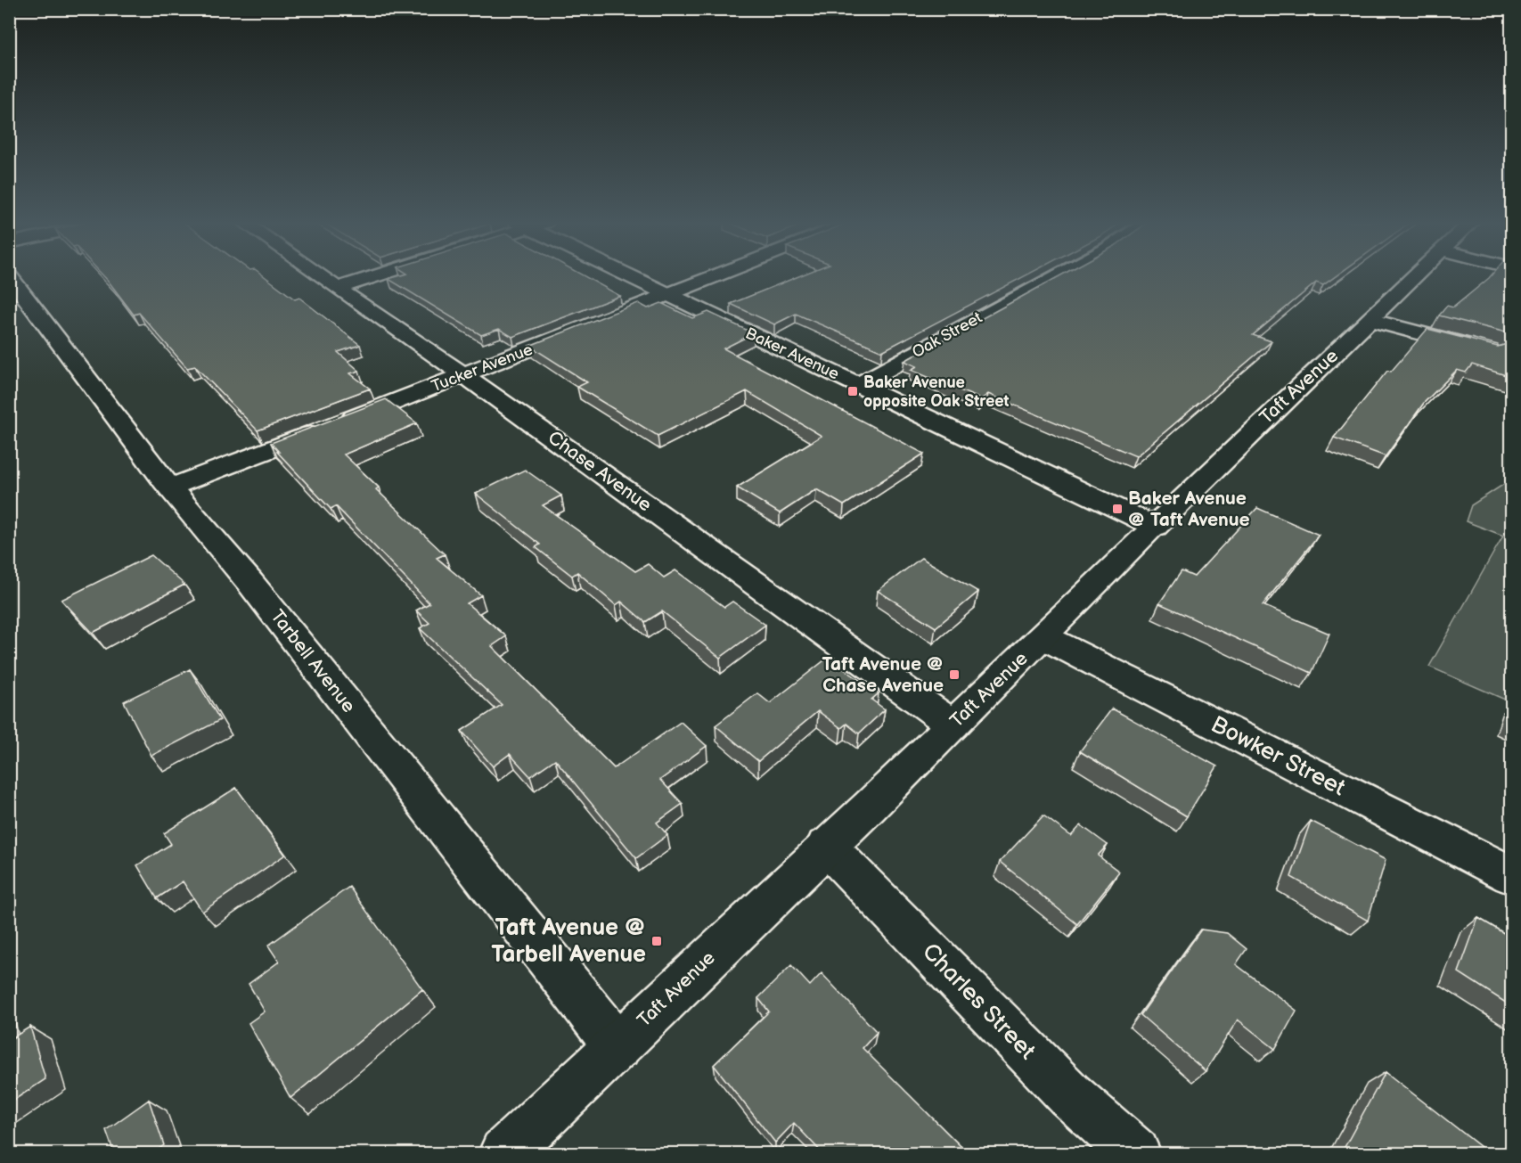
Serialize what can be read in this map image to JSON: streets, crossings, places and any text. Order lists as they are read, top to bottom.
{
  "streets": {
    "street": [
      "Oak Street",
      "Baker Avenue",
      "Tucker Avenue",
      "Taft Avenue",
      "Chase Avenue",
      "Tarbell Avenue",
      "Bowker Street",
      "Charles Street"
    ]
  },
  "crossings": [
    ["Oak Street", "Baker Avenue"],
    ["Baker Avenue", "Tucker Avenue"],
    ["Baker Avenue", "Taft Avenue"],
    ["Tucker Avenue", "Chase Avenue"],
    ["Tucker Avenue", "Tarbell Avenue"],
    ["Taft Avenue", "Chase Avenue"],
    ["Taft Avenue", "Tarbell Avenue"],
    ["Taft Avenue", "Bowker Street"],
    ["Taft Avenue", "Charles Street"]
  ],
  "places": {
    "transit": [
      "Baker Avenue opposite Oak Street",
      "Baker Avenue @ Taft Avenue",
      "Taft Avenue @ Chase Avenue",
      "Taft Avenue @ Tarbell Avenue"
    ]
  }
}
